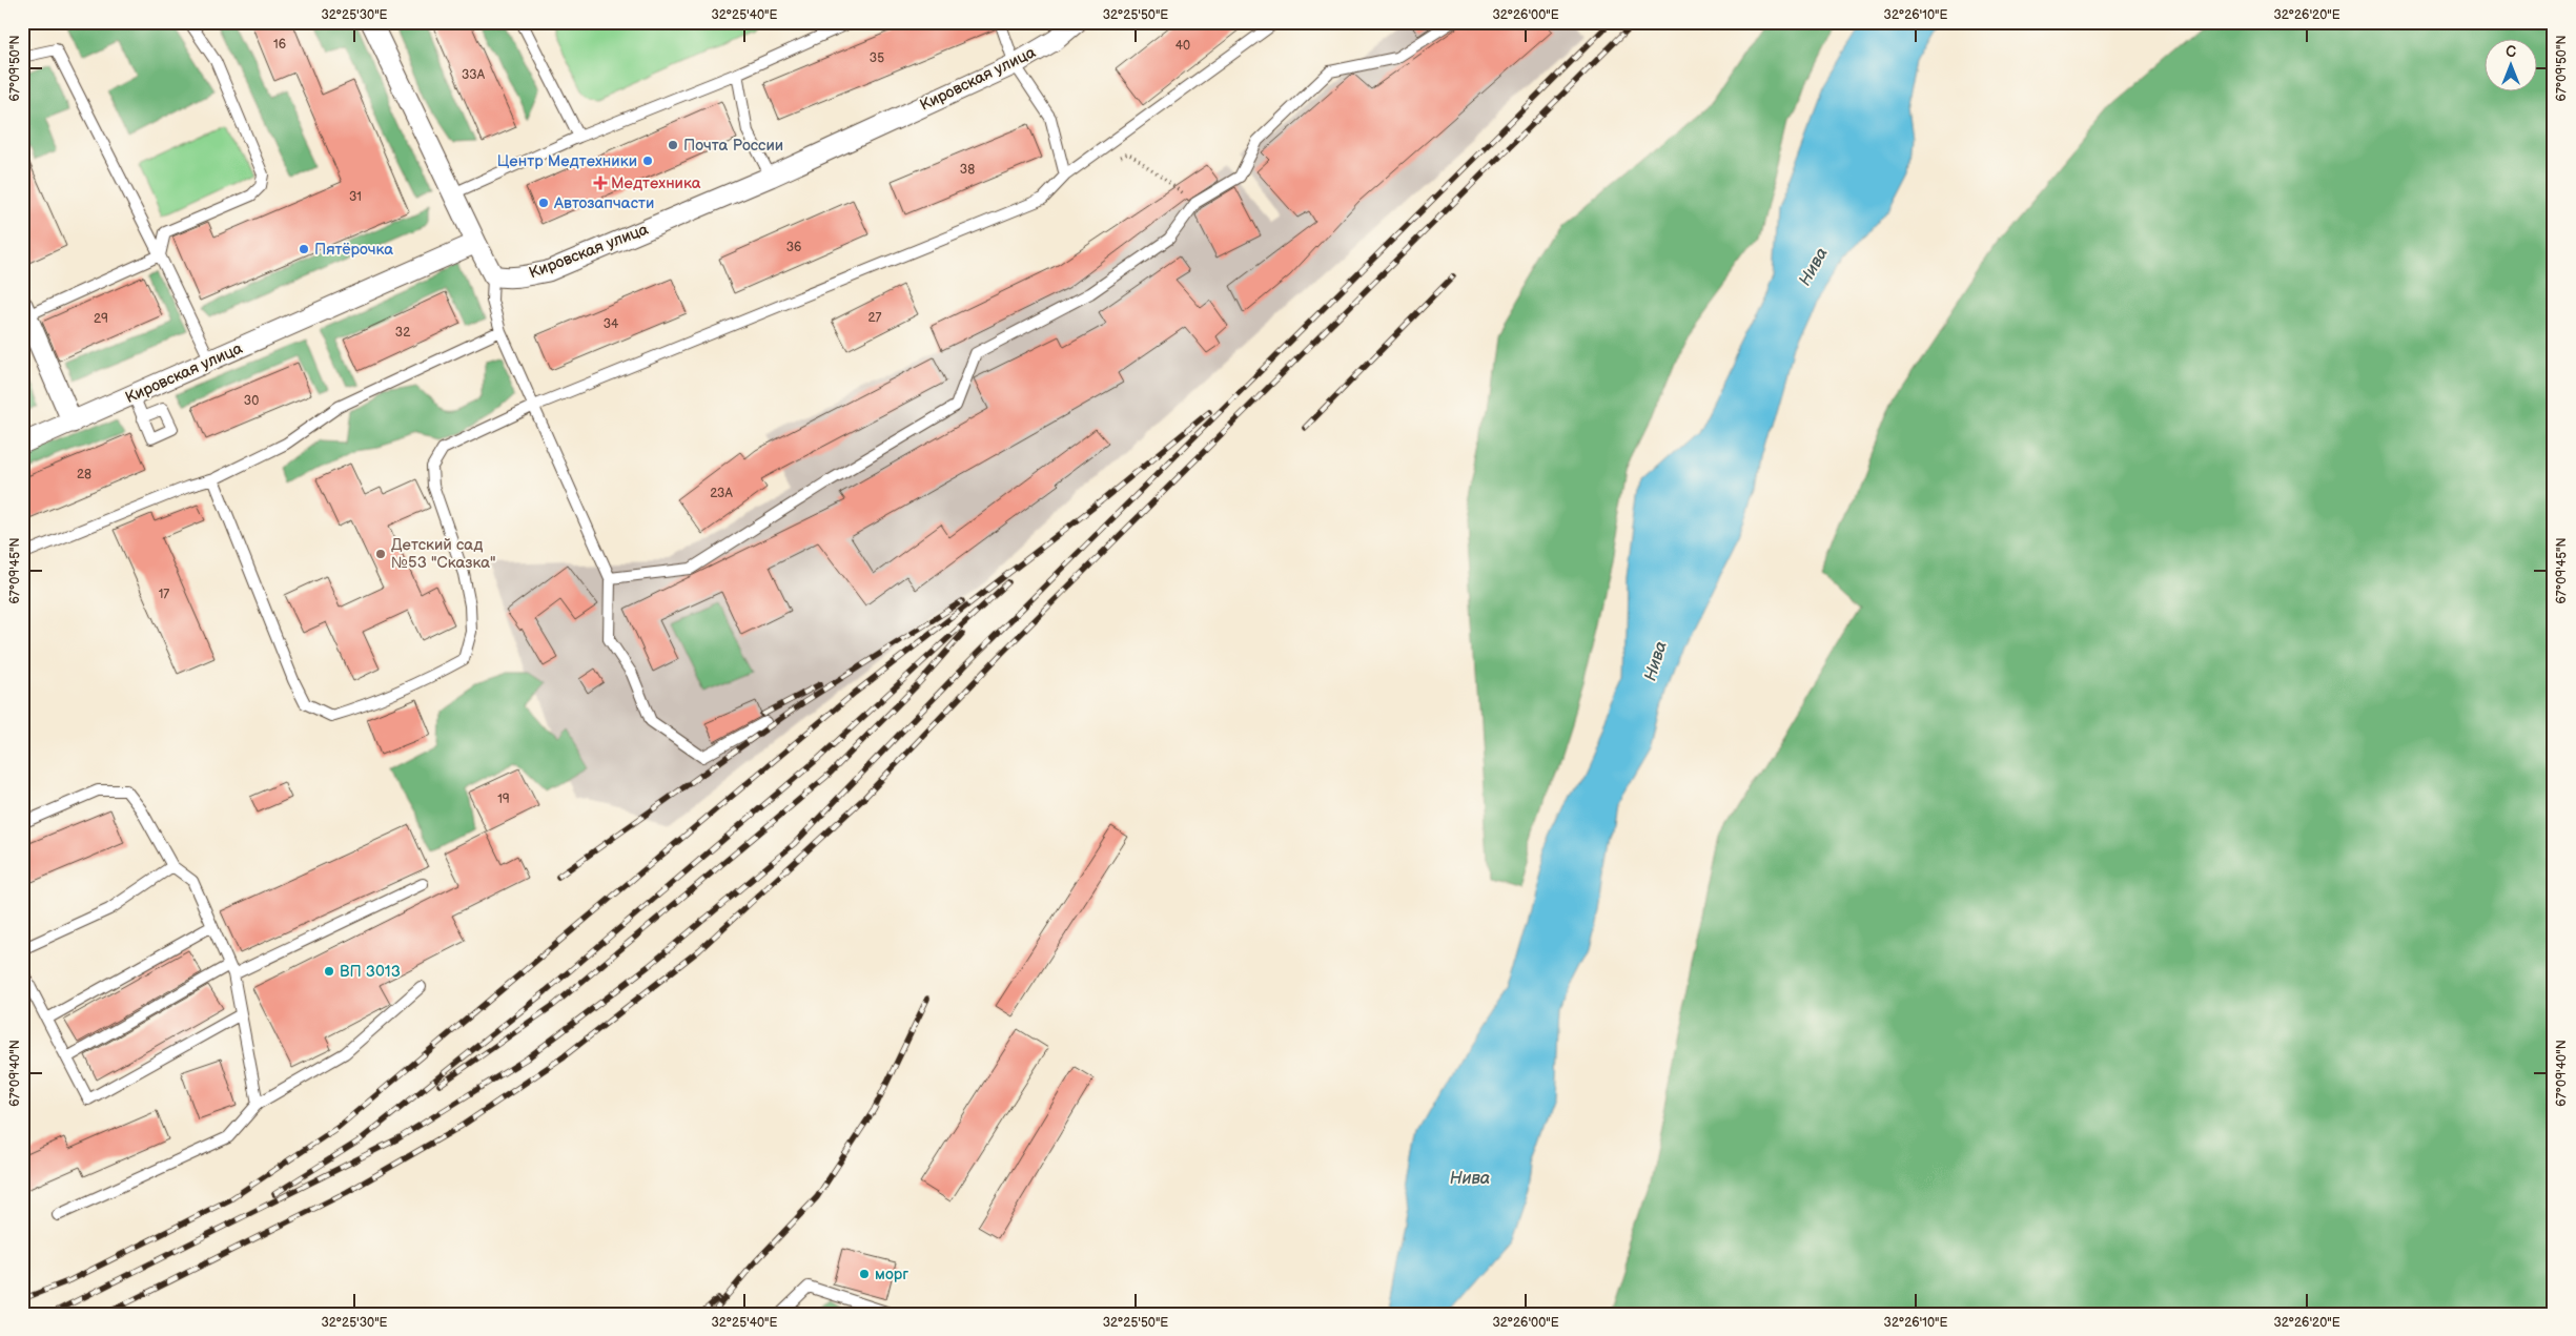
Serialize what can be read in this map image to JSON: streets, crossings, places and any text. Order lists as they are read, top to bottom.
{
  "streets": {
    "street": ["Кировская улица"]
  },
  "water": ["Нива"],
  "places": {
    "other": [
      "Почта России",
      "Центр Медтехники",
      "Автозапчасти",
      "Пятёрочка",
      "Детский сад №53 \"Сказка\"",
      "ВП 3013",
      "морг"
    ],
    "health": ["Медтехника"]
  },
  "house_numbers": [
    "16",
    "40",
    "35",
    "33А",
    "38",
    "31",
    "36",
    "27",
    "29",
    "34",
    "32",
    "30",
    "28",
    "23А",
    "17",
    "19"
  ],
  "north": "top",
  "coordinates": [
    "32°25'30\"E",
    "32°25'40\"E",
    "32°25'50\"E",
    "32°26'00\"E",
    "32°26'10\"E",
    "32°26'20\"E",
    "67°09'50\"N",
    "67°09'45\"N",
    "67°09'40\"N"
  ]
}
